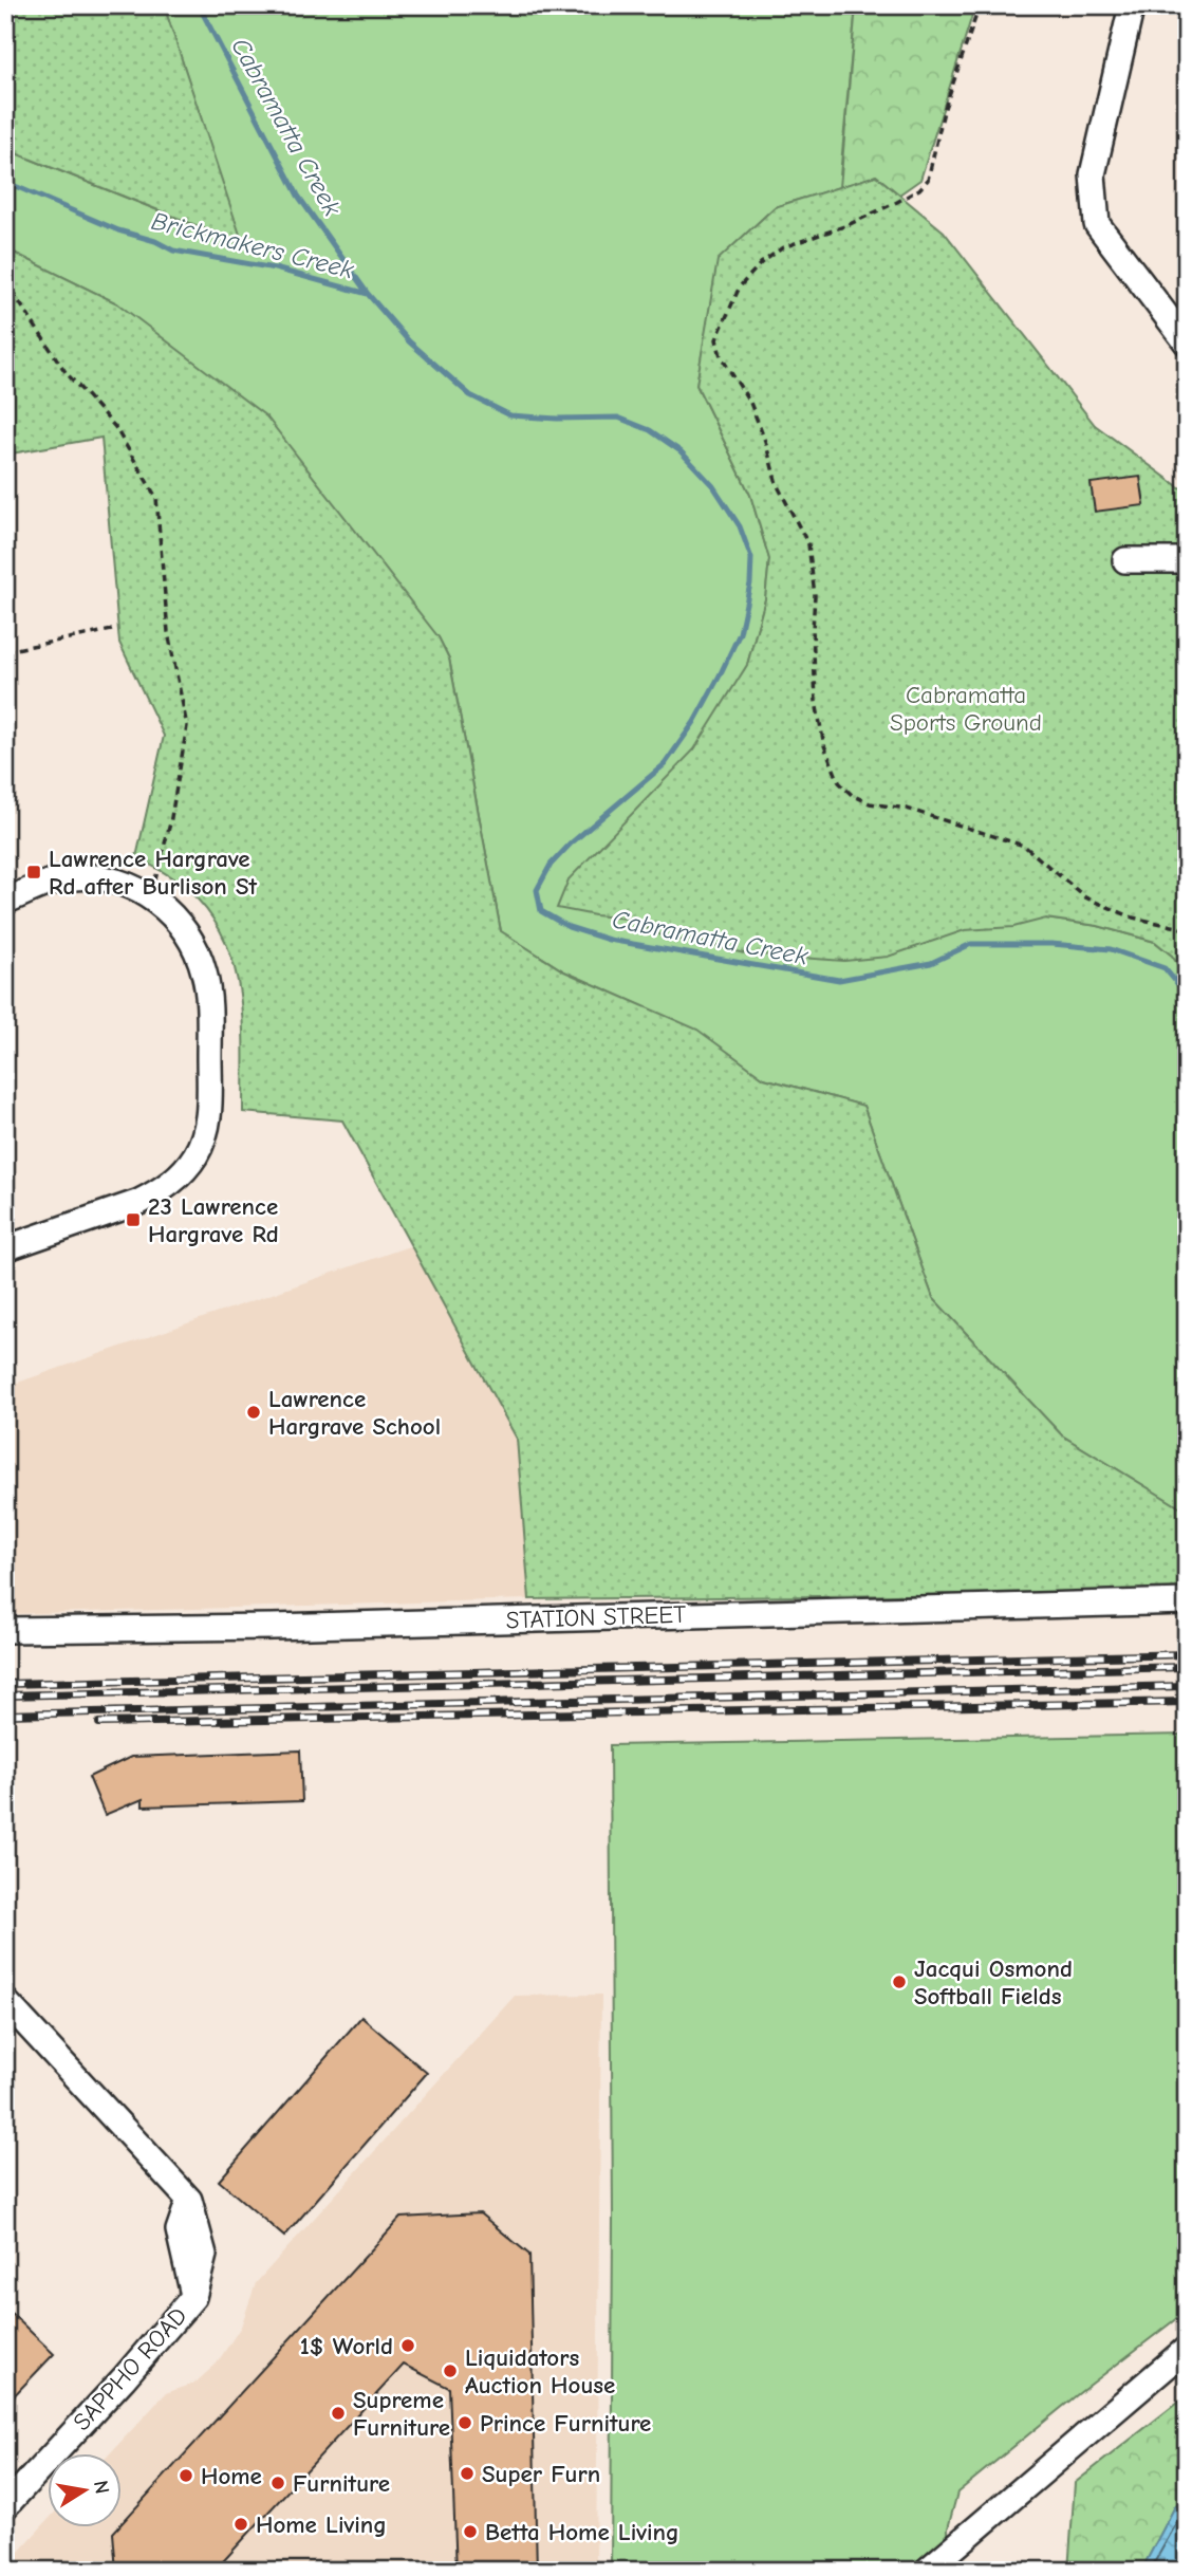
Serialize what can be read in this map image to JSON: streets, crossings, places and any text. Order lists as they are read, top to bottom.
{
  "streets": {
    "street": ["STATION STREET", "SAPPHO ROAD"]
  },
  "water": ["Cabramatta Creek", "Brickmakers Creek"],
  "parks": ["Cabramatta Sports Ground"],
  "places": {
    "transit": ["Lawrence Hargrave Rd after Burlison St", "23 Lawrence Hargrave Rd"],
    "other": [
      "Lawrence Hargrave School",
      "Jacqui Osmond Softball Fields",
      "1$ World",
      "Liquidators Auction House",
      "Supreme Furniture",
      "Prince Furniture",
      "Super Furn",
      "Home",
      "Furniture",
      "Home Living",
      "Betta Home Living"
    ]
  },
  "north": "right"
}
